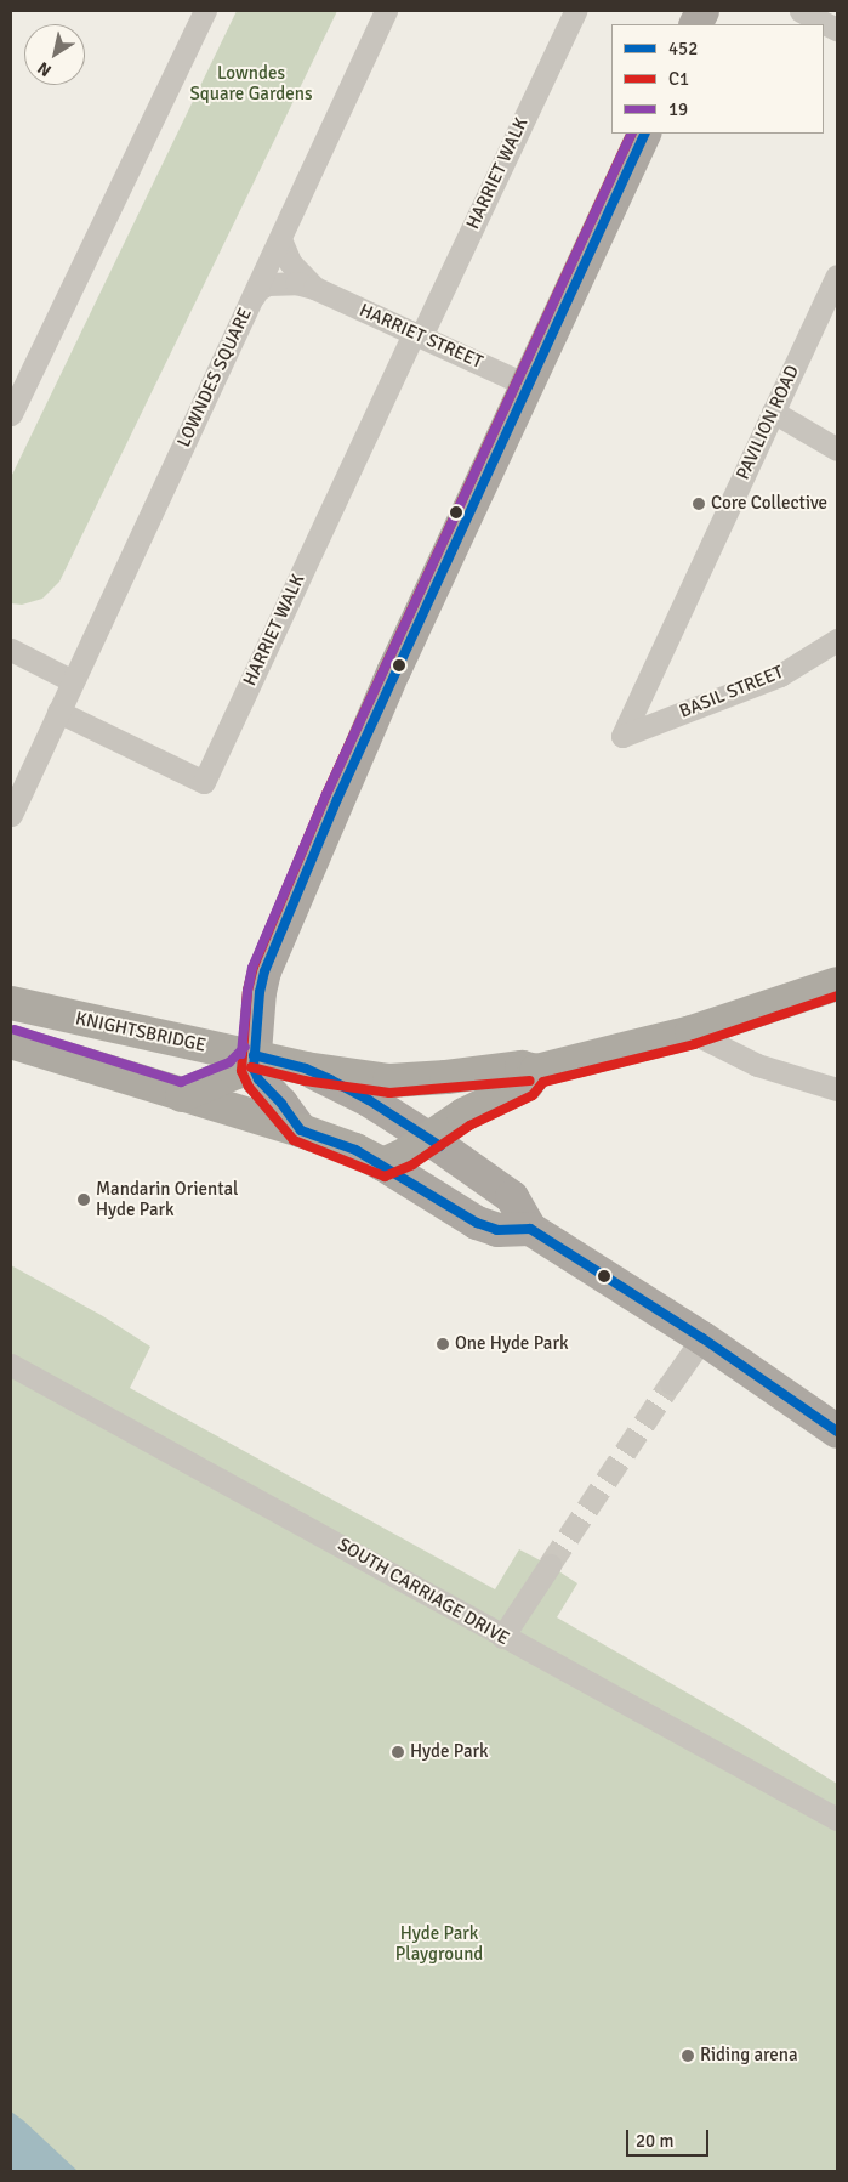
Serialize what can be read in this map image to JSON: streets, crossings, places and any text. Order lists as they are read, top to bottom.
{
  "streets": {
    "highway": ["KNIGHTSBRIDGE"],
    "street": [
      "HARRIET WALK",
      "HARRIET STREET",
      "LOWNDES SQUARE",
      "PAVILION ROAD",
      "BASIL STREET",
      "SOUTH CARRIAGE DRIVE"
    ]
  },
  "crossings": [
    ["HARRIET WALK", "HARRIET STREET"],
    ["HARRIET WALK", "LOWNDES SQUARE"],
    ["HARRIET STREET", "LOWNDES SQUARE"],
    ["PAVILION ROAD", "BASIL STREET"]
  ],
  "parks": ["Lowndes Square Gardens", "Hyde Park Playground"],
  "places": [
    "Core Collective",
    "Mandarin Oriental Hyde Park",
    "One Hyde Park",
    "Hyde Park",
    "Riding arena"
  ],
  "lines": ["transit line 452", "transit line C1", "transit line 19"],
  "legend": ["452", "C1", "19"],
  "scale_bar": "20 m",
  "north": "bottom left"
}
